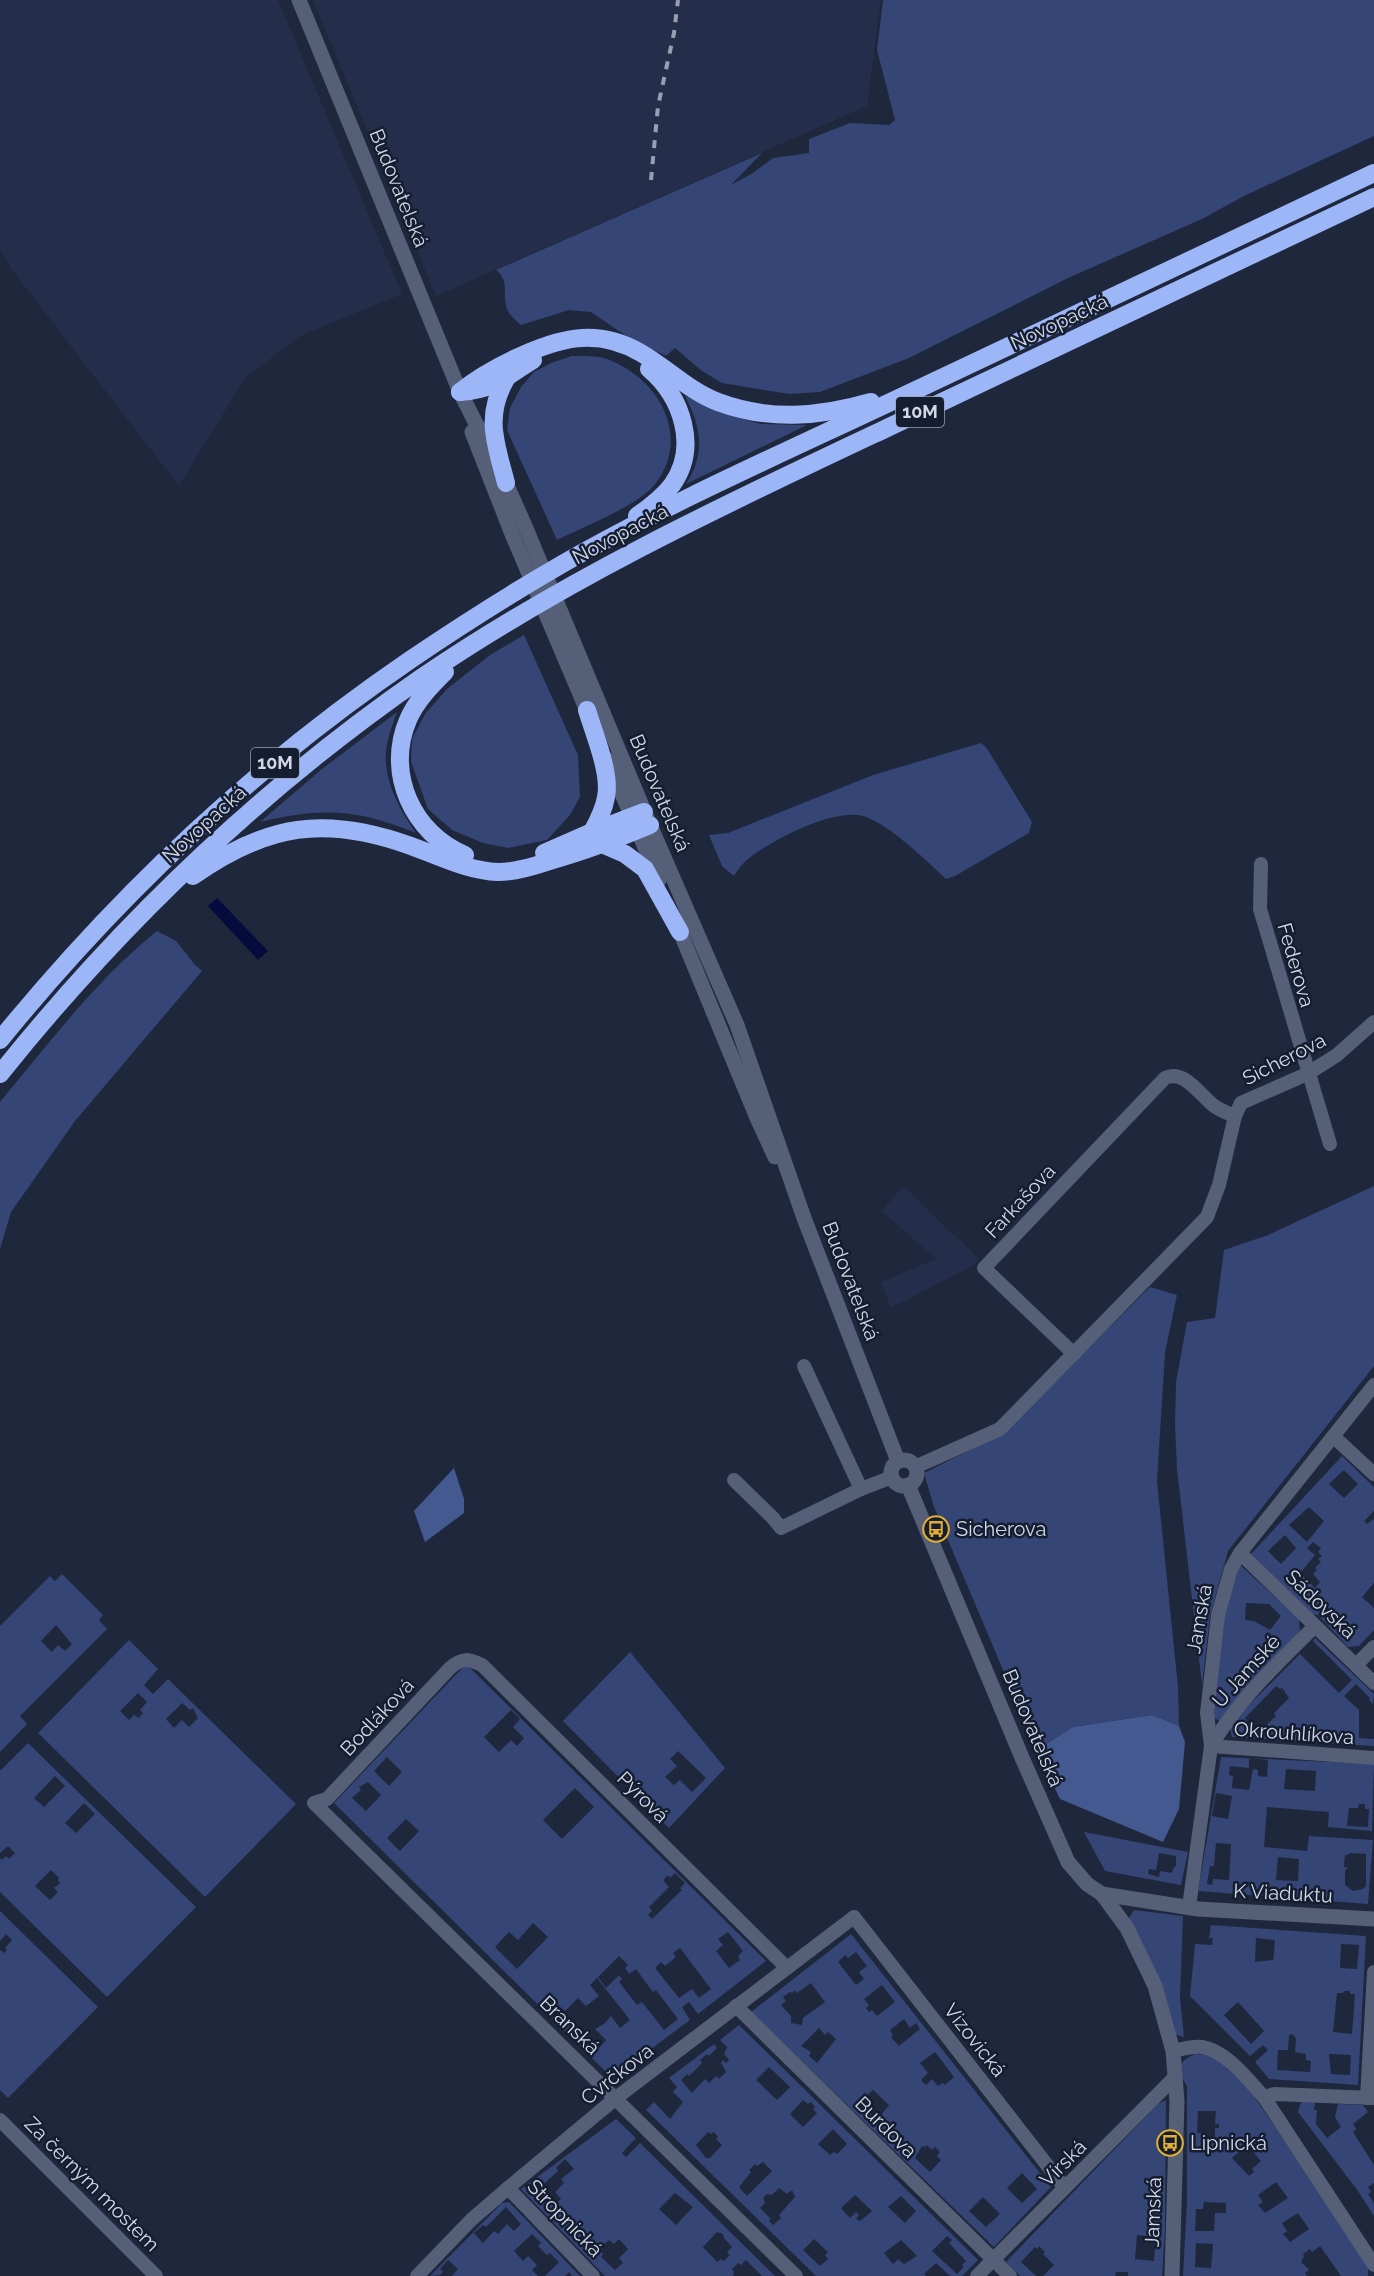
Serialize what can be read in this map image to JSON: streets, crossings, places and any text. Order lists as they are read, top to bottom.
{
  "streets": {
    "highway": ["Novopacká", "10M"],
    "street": [
      "Budovatelská",
      "Federova",
      "Sicherova",
      "Farkašova",
      "Sádovská",
      "Jamská",
      "U Jamské",
      "Bodláková",
      "Okrouhlíkova",
      "Pýrová",
      "K Viaduktu",
      "Branská",
      "Vizovická",
      "Cvrčkova",
      "Burdova",
      "Vírská",
      "Za černým mostem",
      "Stropnická"
    ]
  },
  "crossings": [
    ["Federova", "Sicherova"],
    ["Sicherova", "Farkašova"],
    ["Sádovská", "Jamská"],
    ["Sádovská", "U Jamské"],
    ["Jamská", "U Jamské"],
    ["Jamská", "Okrouhlíkova"],
    ["Jamská", "K Viaduktu"],
    ["Jamská", "Vírská"],
    ["U Jamské", "Okrouhlíkova"],
    ["Bodláková", "Pýrová"],
    ["Bodláková", "Branská"],
    ["Pýrová", "Cvrčkova"],
    ["Branská", "Cvrčkova"],
    ["Vizovická", "Cvrčkova"],
    ["Vizovická", "Vírská"],
    ["Cvrčkova", "Burdova"],
    ["Cvrčkova", "Stropnická"],
    ["Burdova", "Vírská"]
  ],
  "places": {
    "bus stop": ["Sicherova", "Lipnická"]
  }
}
